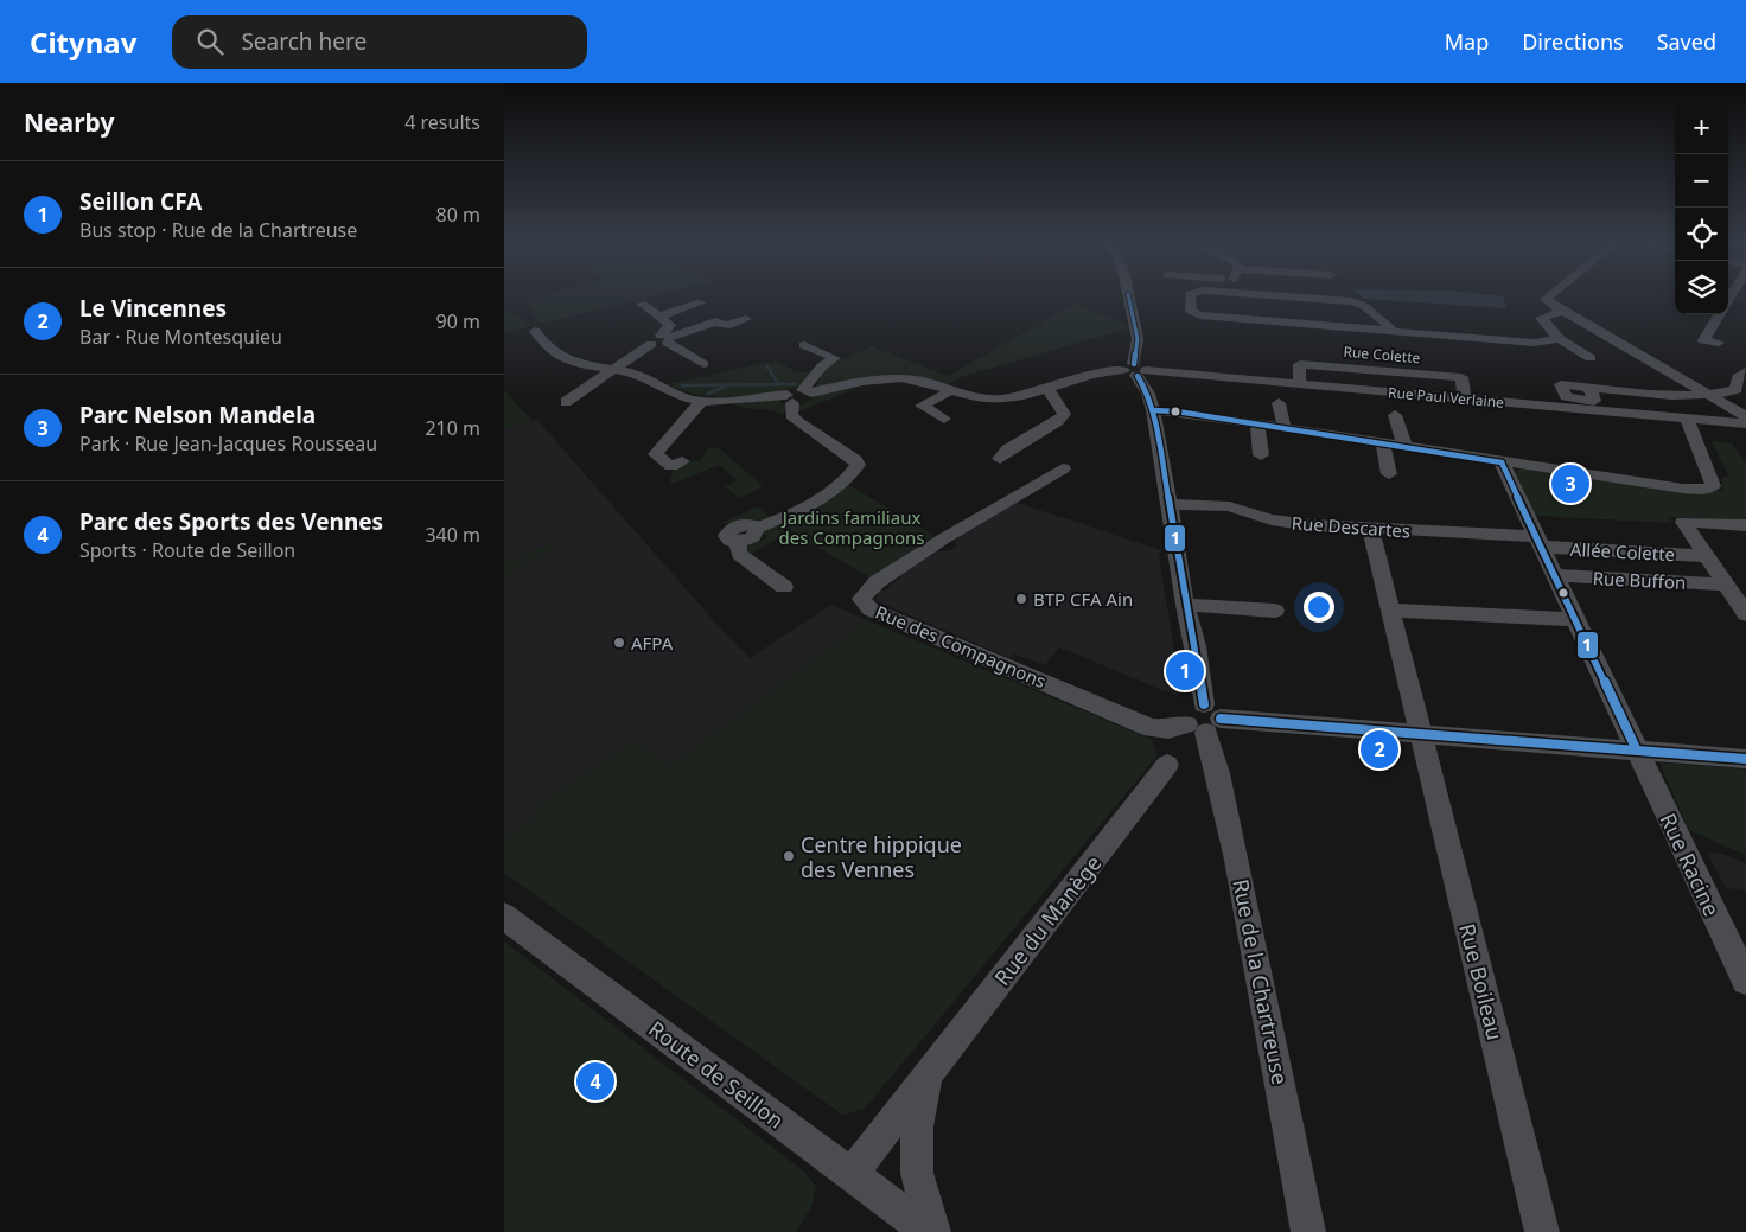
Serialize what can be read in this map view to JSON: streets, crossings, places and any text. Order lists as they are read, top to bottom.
{
  "streets": {
    "street": [
      "Rue Colette",
      "Rue Paul Verlaine",
      "Rue Descartes",
      "Allée Colette",
      "Rue Buffon",
      "Rue des Compagnons",
      "Rue Racine",
      "Rue du Manège",
      "Rue de la Chartreuse",
      "Rue Boileau",
      "Route de Seillon"
    ]
  },
  "crossings": [
    ["Rue Colette", "Rue Paul Verlaine"],
    ["Rue Paul Verlaine", "Rue de la Chartreuse"],
    ["Rue Descartes", "Allée Colette"],
    ["Rue Descartes", "Rue Racine"],
    ["Rue Descartes", "Rue de la Chartreuse"],
    ["Rue Descartes", "Rue Boileau"],
    ["Allée Colette", "Rue Racine"],
    ["Rue Buffon", "Rue Racine"],
    ["Rue des Compagnons", "Rue de la Chartreuse"],
    ["Rue du Manège", "Route de Seillon"]
  ],
  "parks": ["Jardins familiaux des Compagnons"],
  "places": ["BTP CFA Ain", "AFPA", "Centre hippique des Vennes"],
  "lines": ["transit line 1"],
  "page": {
    "header": "Citynav",
    "search": "Search here",
    "nav": ["Map", "Directions", "Saved"],
    "heading": ["Nearby", "4 results"],
    "map_buttons": ["+", "−"],
    "list": [
      {
        "mark": "1",
        "name": "Seillon CFA",
        "note": "Bus stop · Rue de la Chartreuse",
        "value": "80 m"
      },
      {
        "mark": "2",
        "name": "Le Vincennes",
        "note": "Bar · Rue Montesquieu",
        "value": "90 m"
      },
      {
        "mark": "3",
        "name": "Parc Nelson Mandela",
        "note": "Park · Rue Jean-Jacques Rousseau",
        "value": "210 m"
      },
      {
        "mark": "4",
        "name": "Parc des Sports des Vennes",
        "note": "Sports · Route de Seillon",
        "value": "340 m"
      }
    ],
    "pins": [
      "3",
      "1",
      "2",
      "4"
    ]
  }
}
